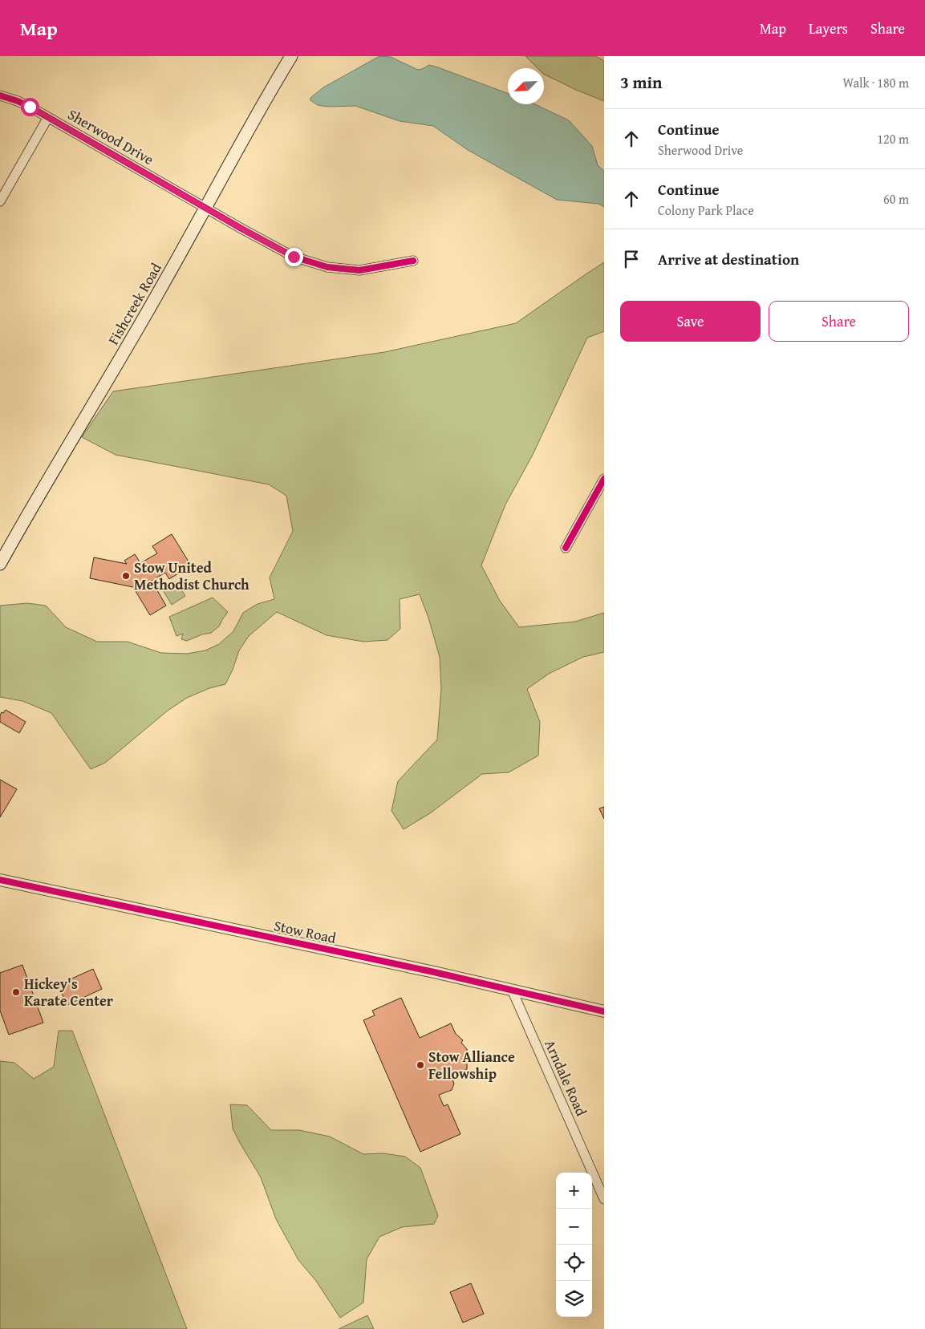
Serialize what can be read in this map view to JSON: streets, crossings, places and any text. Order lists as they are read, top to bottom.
{
  "streets": {
    "main road": ["Fishcreek Road"],
    "street": ["Sherwood Drive", "Stow Road", "Arndale Road"]
  },
  "crossings": [
    ["Sherwood Drive", "Fishcreek Road"],
    ["Stow Road", "Arndale Road"]
  ],
  "places": ["Stow United Methodist Church", "Hickey's Karate Center", "Stow Alliance Fellowship"],
  "north": "bottom left",
  "page": {
    "header": "Map",
    "nav": ["Map", "Layers", "Share"],
    "heading": ["3 min", "Walk · 180 m"],
    "list": [
      ["Continue", "Sherwood Drive", "120 m"],
      ["Continue", "Colony Park Place", "60 m"],
      "Arrive at destination"
    ],
    "buttons": ["Save", "Share"],
    "map_buttons": ["+", "−"]
  }
}
